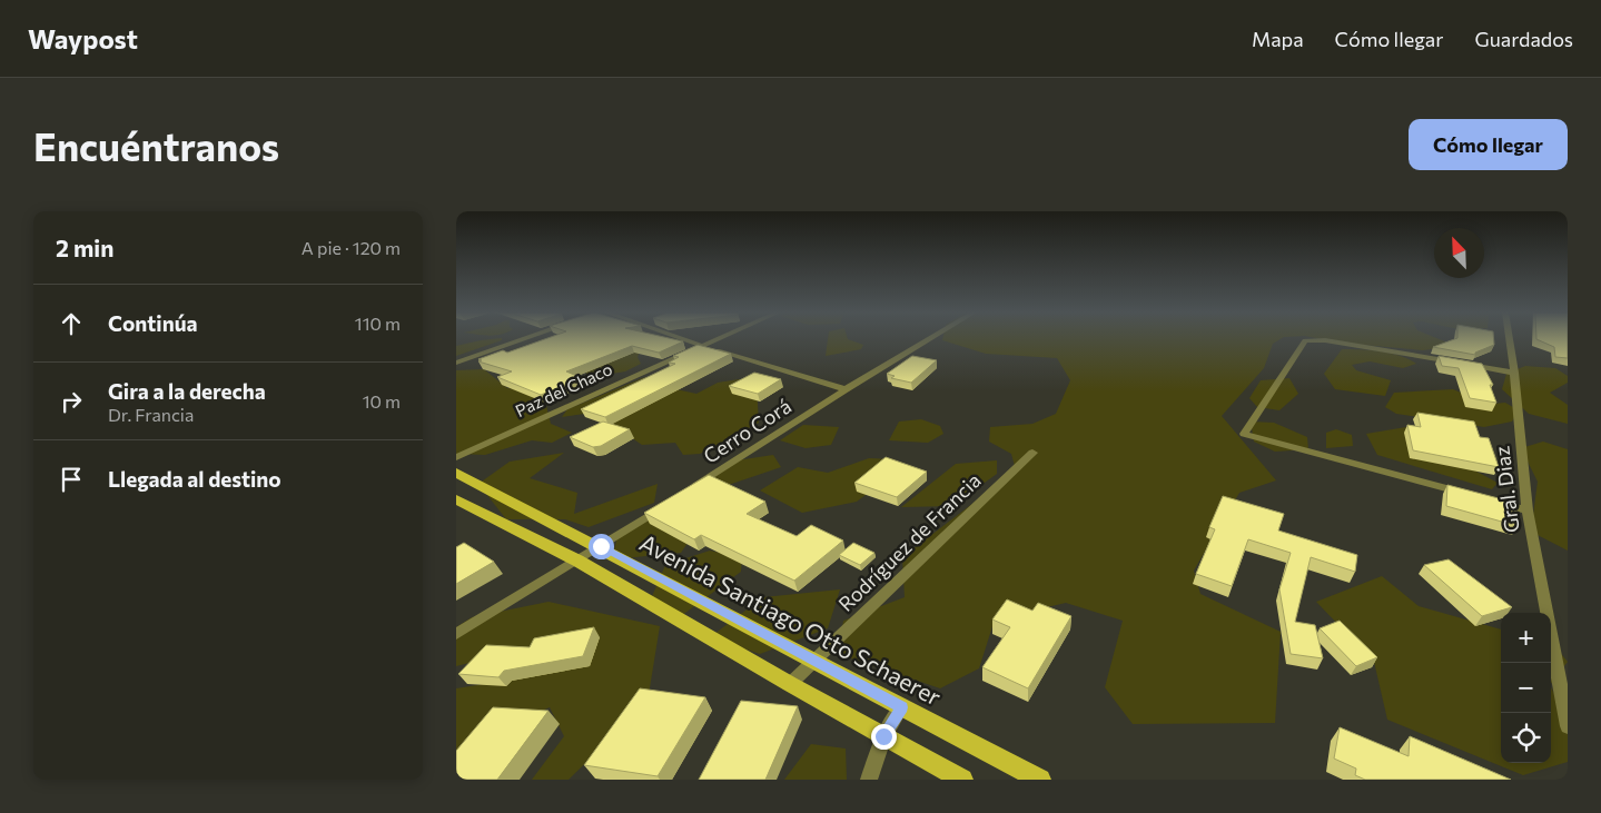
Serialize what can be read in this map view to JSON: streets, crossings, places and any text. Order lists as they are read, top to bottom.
{
  "streets": {
    "main road": ["Avenida Santiago Otto Schaerer"],
    "street": [
      "Paz del Chaco",
      "Cerro Corá",
      "Gral. Diaz",
      "Rodríguez de Francia"
    ]
  },
  "crossings": [
    ["Rodríguez de Francia", "Avenida Santiago Otto Schaerer"]
  ],
  "north": "top left",
  "page": {
    "header": "Waypost",
    "nav": ["Mapa", "Cómo llegar", "Guardados"],
    "buttons": "Cómo llegar",
    "title": "Encuéntranos",
    "heading": ["2 min", "A pie · 120 m"],
    "list": [
      ["Continúa", "110 m"],
      ["Gira a la derecha", "Dr. Francia", "10 m"],
      "Llegada al destino"
    ],
    "map_buttons": ["+", "−"]
  }
}
